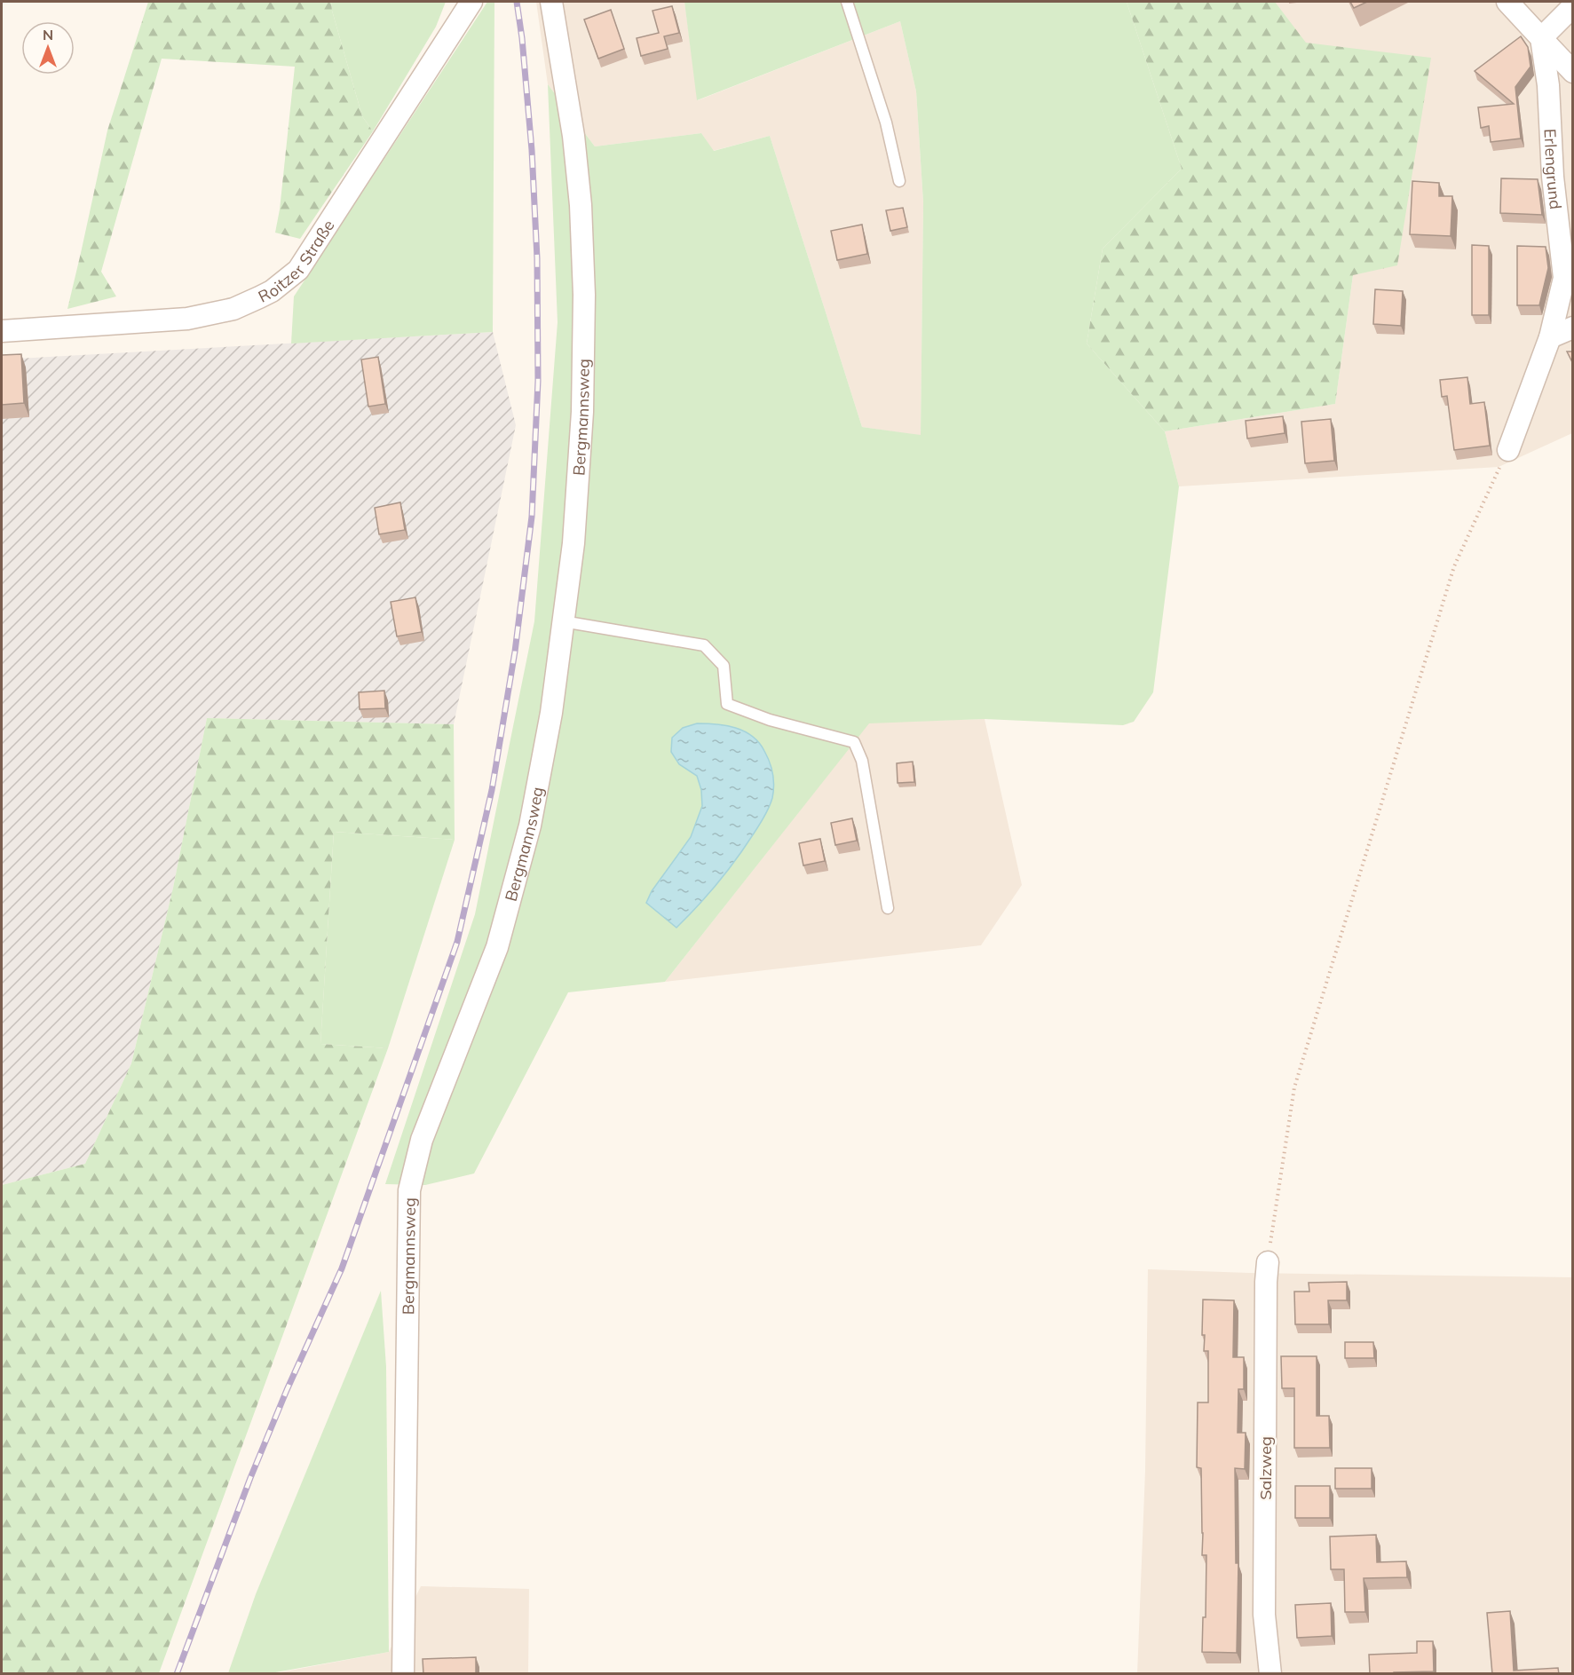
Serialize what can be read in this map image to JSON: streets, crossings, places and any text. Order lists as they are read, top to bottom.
{
  "streets": {
    "street": [
      "Erlengrund",
      "Roitzer Straße",
      "Bergmannsweg",
      "Salzweg"
    ]
  },
  "north": "top"
}
